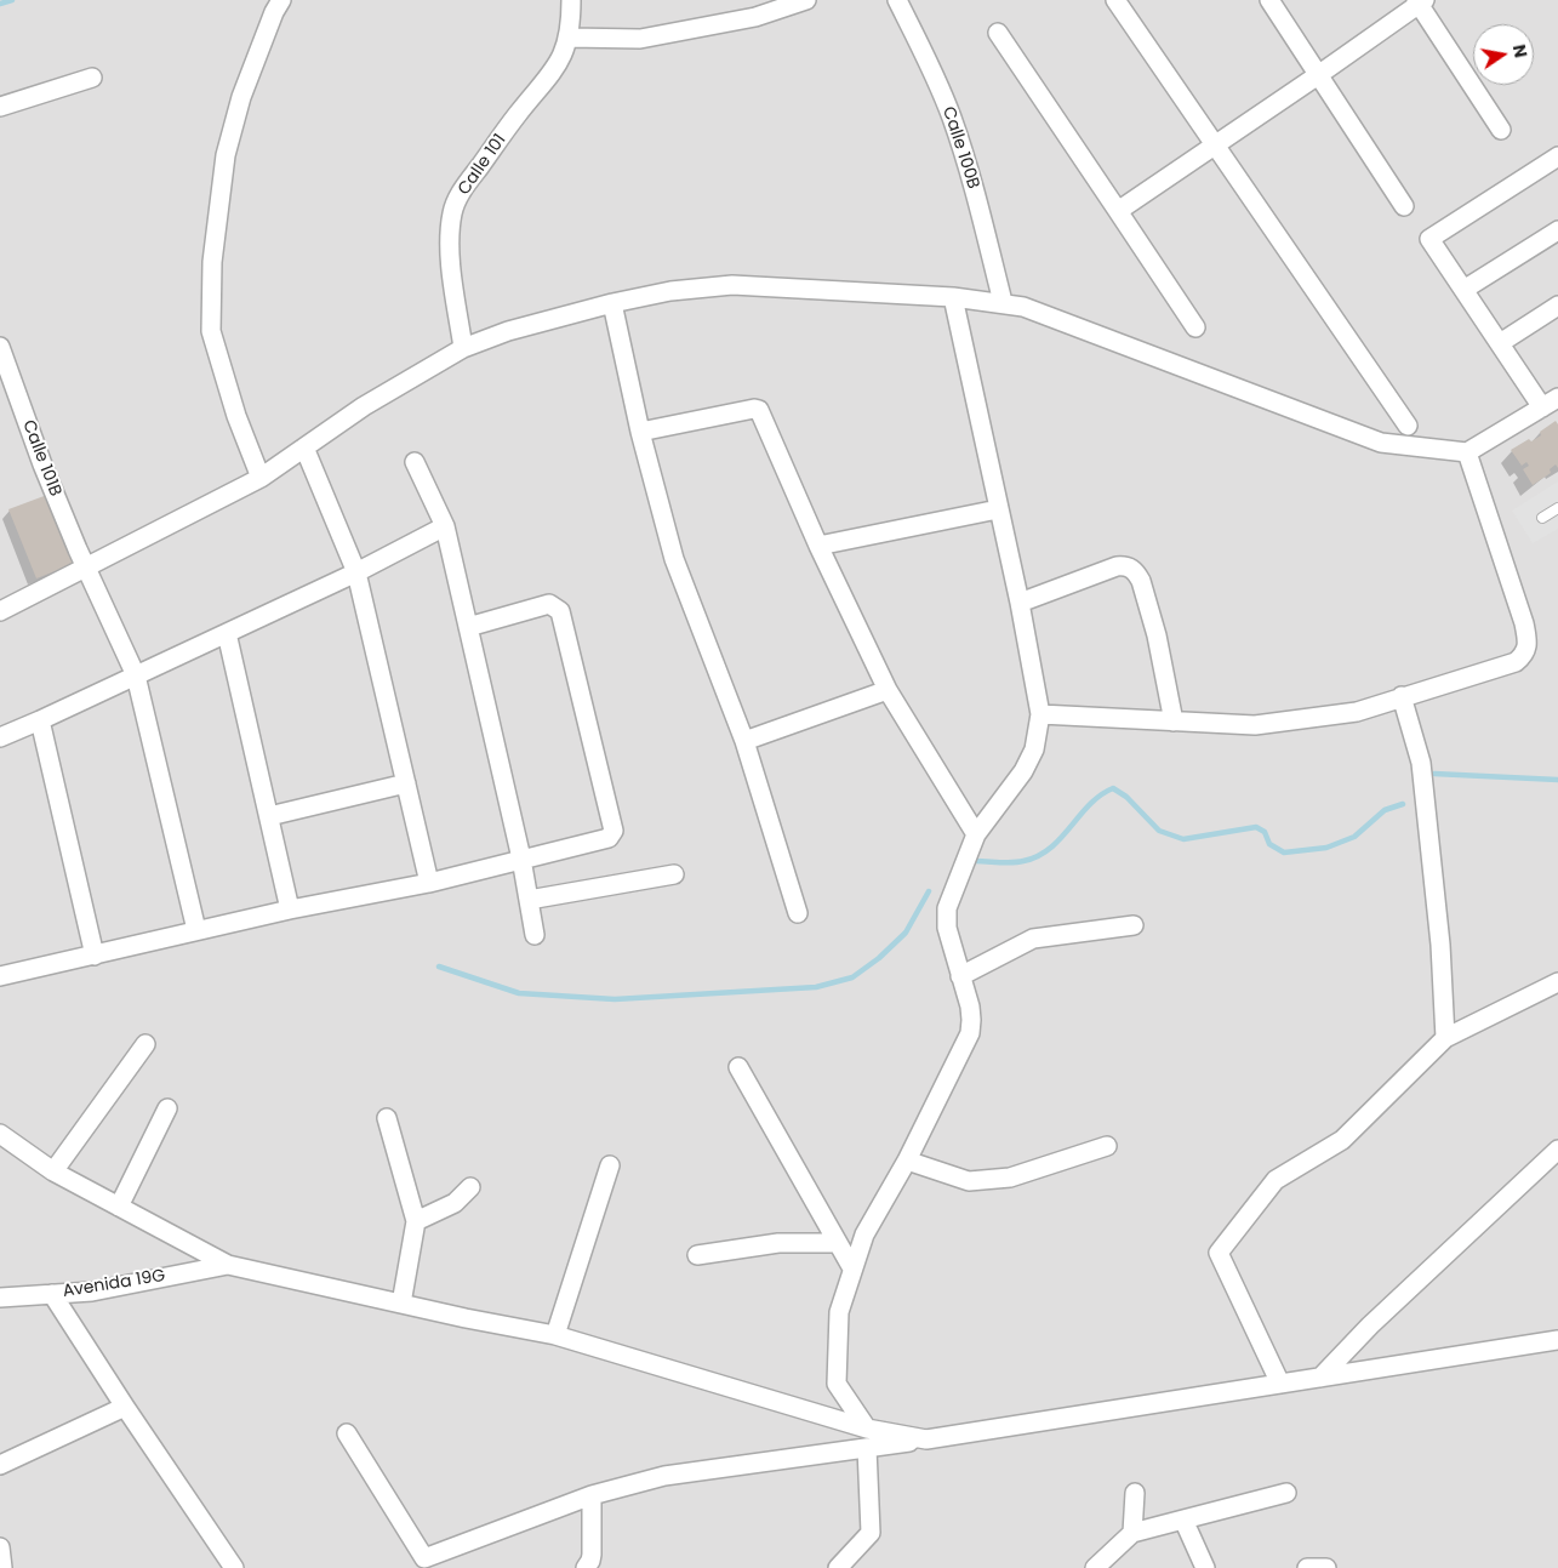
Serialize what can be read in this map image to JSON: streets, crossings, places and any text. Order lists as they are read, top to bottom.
{
  "streets": {
    "street": [
      "Calle 100B",
      "Calle 101",
      "Calle 101B",
      "Avenida 19G"
    ]
  },
  "north": "right"
}
